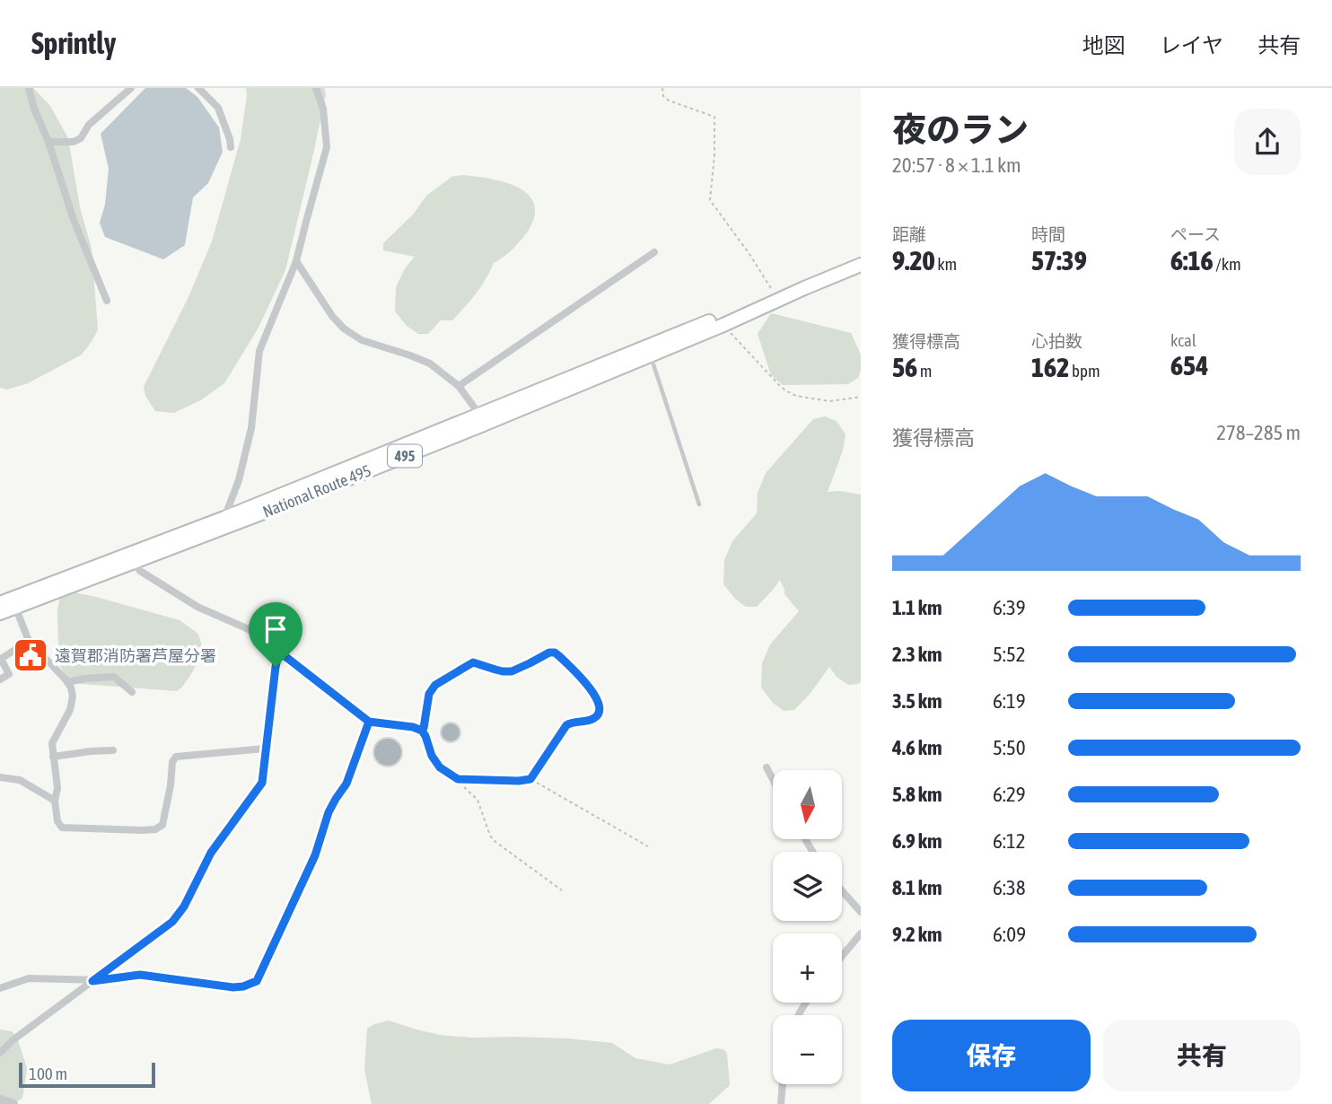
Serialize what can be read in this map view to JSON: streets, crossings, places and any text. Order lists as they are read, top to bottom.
{
  "streets": {
    "highway": ["495", "National Route 495"]
  },
  "places": {
    "public building": ["遠賀郡消防署芦屋分署"]
  },
  "scale_bar": "100 m",
  "north": "bottom",
  "page": {
    "header": "Sprintly",
    "nav": ["地図", "レイヤ", "共有"],
    "heading": ["夜のラン", "20:57 · 8 × 1.1 km"],
    "stats": [
      ["距離", "9.20 km"],
      ["時間", "57:39"],
      ["ペース", "6:16 /km"],
      ["獲得標高", "56 m"],
      ["心拍数", "162 bpm"],
      ["kcal", "654"]
    ],
    "chart": ["獲得標高", "278–285 m"],
    "list": [
      {
        "name": "1.1 km",
        "note": "6:39"
      },
      {
        "name": "2.3 km",
        "note": "5:52"
      },
      {
        "name": "3.5 km",
        "note": "6:19"
      },
      {
        "name": "4.6 km",
        "note": "5:50"
      },
      {
        "name": "5.8 km",
        "note": "6:29"
      },
      {
        "name": "6.9 km",
        "note": "6:12"
      },
      {
        "name": "8.1 km",
        "note": "6:38"
      },
      {
        "name": "9.2 km",
        "note": "6:09"
      }
    ],
    "map_buttons": ["+", "−"],
    "buttons": ["保存", "共有"],
    "scale": "100 m"
  }
}
